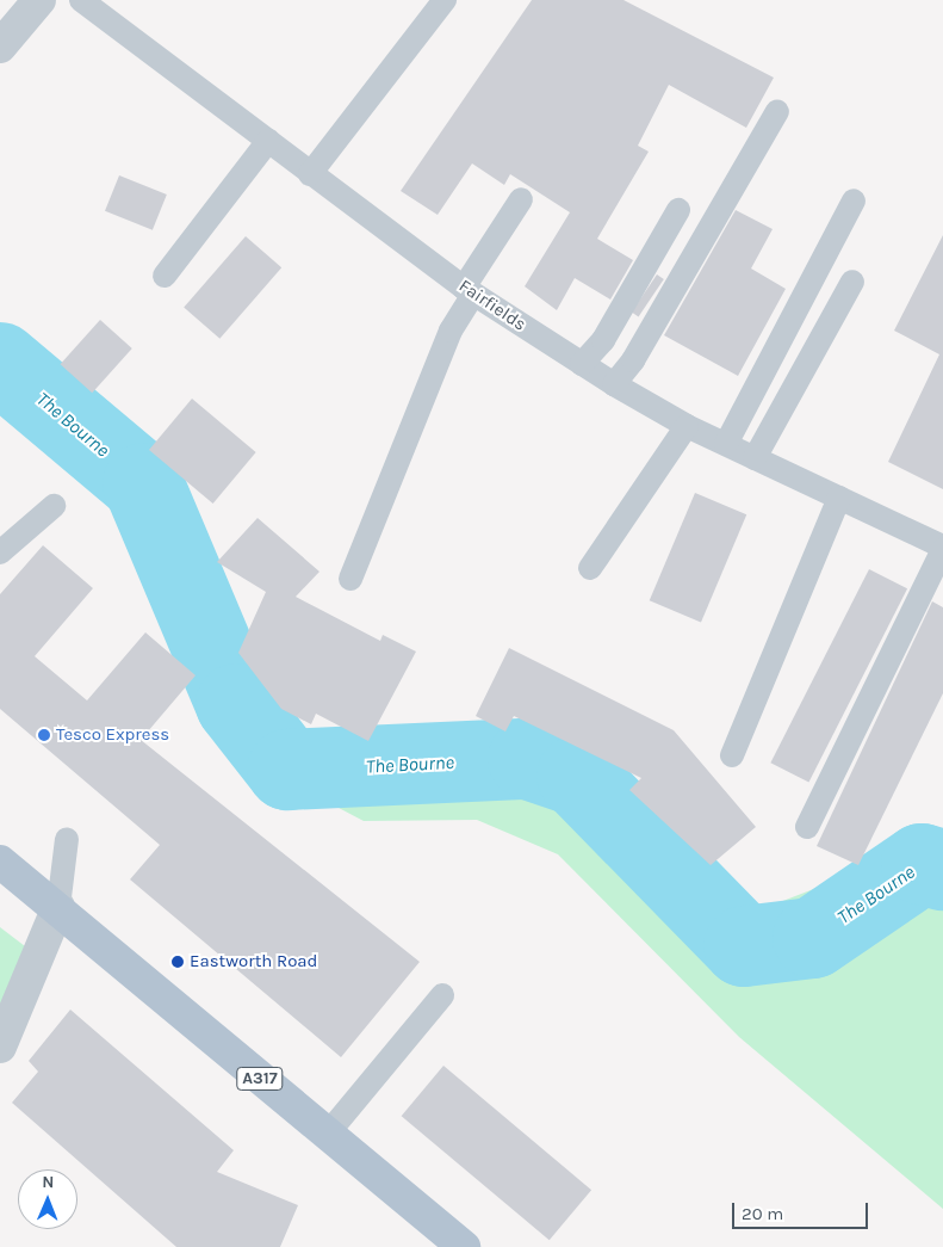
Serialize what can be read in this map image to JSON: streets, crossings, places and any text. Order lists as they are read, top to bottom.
{
  "streets": {
    "main road": ["A317"],
    "lane": ["Fairfields"]
  },
  "water": ["The Bourne"],
  "places": ["Tesco Express", "Eastworth Road"],
  "scale_bar": "20 m",
  "north": "top"
}
